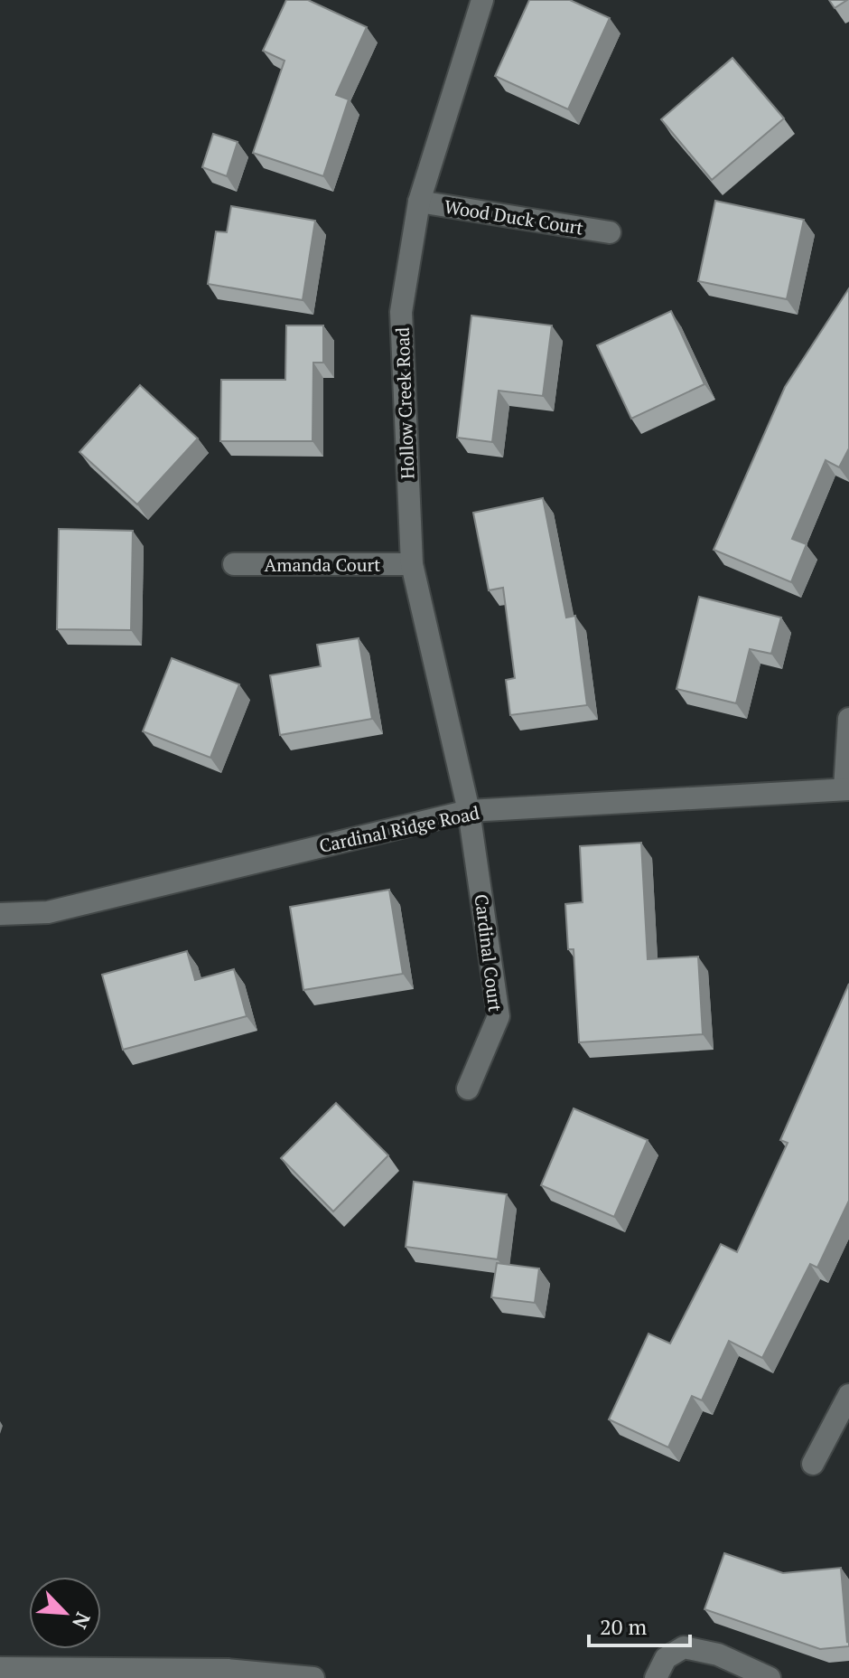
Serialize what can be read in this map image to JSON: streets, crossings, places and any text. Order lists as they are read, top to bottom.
{
  "streets": {
    "street": [
      "Wood Duck Court",
      "Hollow Creek Road",
      "Amanda Court",
      "Cardinal Ridge Road",
      "Cardinal Court"
    ]
  },
  "crossings": [
    ["Wood Duck Court", "Hollow Creek Road"],
    ["Hollow Creek Road", "Amanda Court"],
    ["Hollow Creek Road", "Cardinal Ridge Road"],
    ["Hollow Creek Road", "Cardinal Court"],
    ["Cardinal Ridge Road", "Cardinal Court"]
  ],
  "scale_bar": "20 m",
  "north": "bottom right"
}
